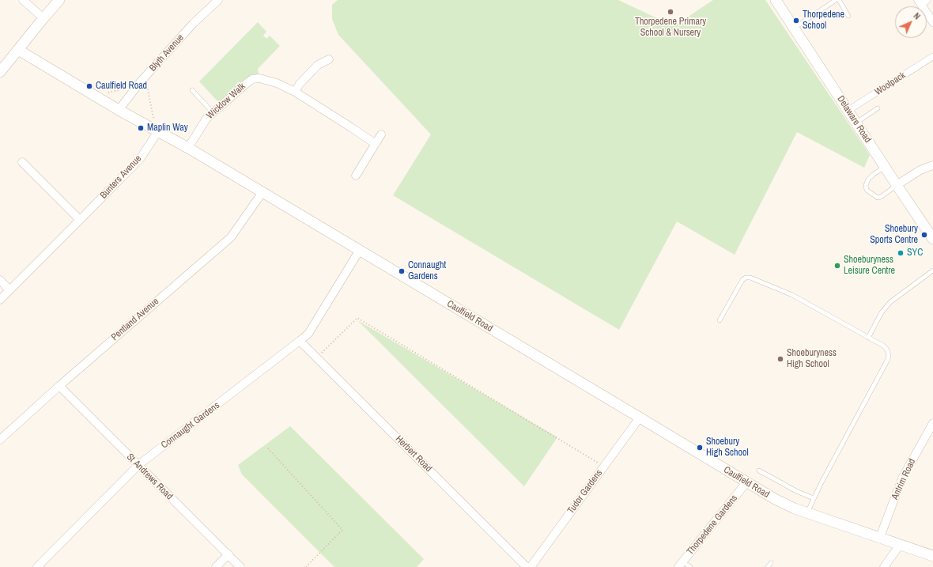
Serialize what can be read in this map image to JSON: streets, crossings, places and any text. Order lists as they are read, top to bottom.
{
  "streets": {
    "street": [
      "Blyth Avenue",
      "Woolpack",
      "Wicklow Walk",
      "Delaware Road",
      "Bunters Avenue",
      "Caulfield Road",
      "Pentland Avenue",
      "Connaught Gardens",
      "Herbert Road",
      "St Andrews Road",
      "Antrim Road",
      "Tudor Gardens",
      "Thorpedene Gardens"
    ]
  },
  "crossings": [
    ["Blyth Avenue", "Caulfield Road"],
    ["Woolpack", "Delaware Road"],
    ["Wicklow Walk", "Caulfield Road"],
    ["Bunters Avenue", "Caulfield Road"],
    ["Caulfield Road", "Pentland Avenue"],
    ["Caulfield Road", "Connaught Gardens"],
    ["Caulfield Road", "Antrim Road"],
    ["Caulfield Road", "Tudor Gardens"],
    ["Caulfield Road", "Thorpedene Gardens"],
    ["Pentland Avenue", "St Andrews Road"],
    ["Connaught Gardens", "Herbert Road"],
    ["Connaught Gardens", "St Andrews Road"]
  ],
  "places": [
    "Thorpedene Primary School & Nursery",
    "Thorpedene School",
    "Caulfield Road",
    "Maplin Way",
    "Shoebury Sports Centre",
    "SYC",
    "Shoeburyness Leisure Centre",
    "Connaught Gardens",
    "Shoeburyness High School",
    "Shoebury High School"
  ],
  "north": "top right"
}
